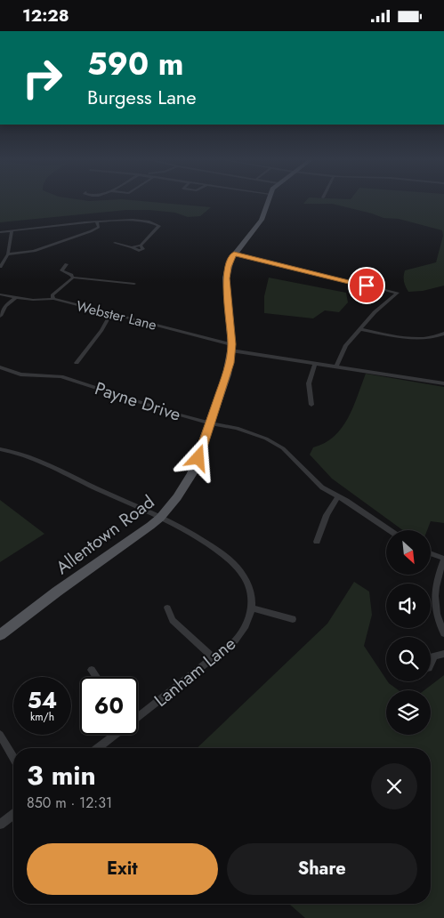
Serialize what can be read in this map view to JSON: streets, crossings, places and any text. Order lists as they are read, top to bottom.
{
  "streets": {
    "main road": ["Allentown Road"],
    "street": ["Webster Lane", "Payne Drive", "Lanham Lane"]
  },
  "crossings": [
    ["Webster Lane", "Allentown Road"],
    ["Payne Drive", "Allentown Road"]
  ],
  "north": "bottom right",
  "page": {
    "status": "12:28",
    "turn": ["590 m", "Burgess Lane"],
    "speed": "54 km/h",
    "limit": "60",
    "heading": ["3 min", "850 m · 12:31"],
    "buttons": ["Exit", "Share"]
  }
}
